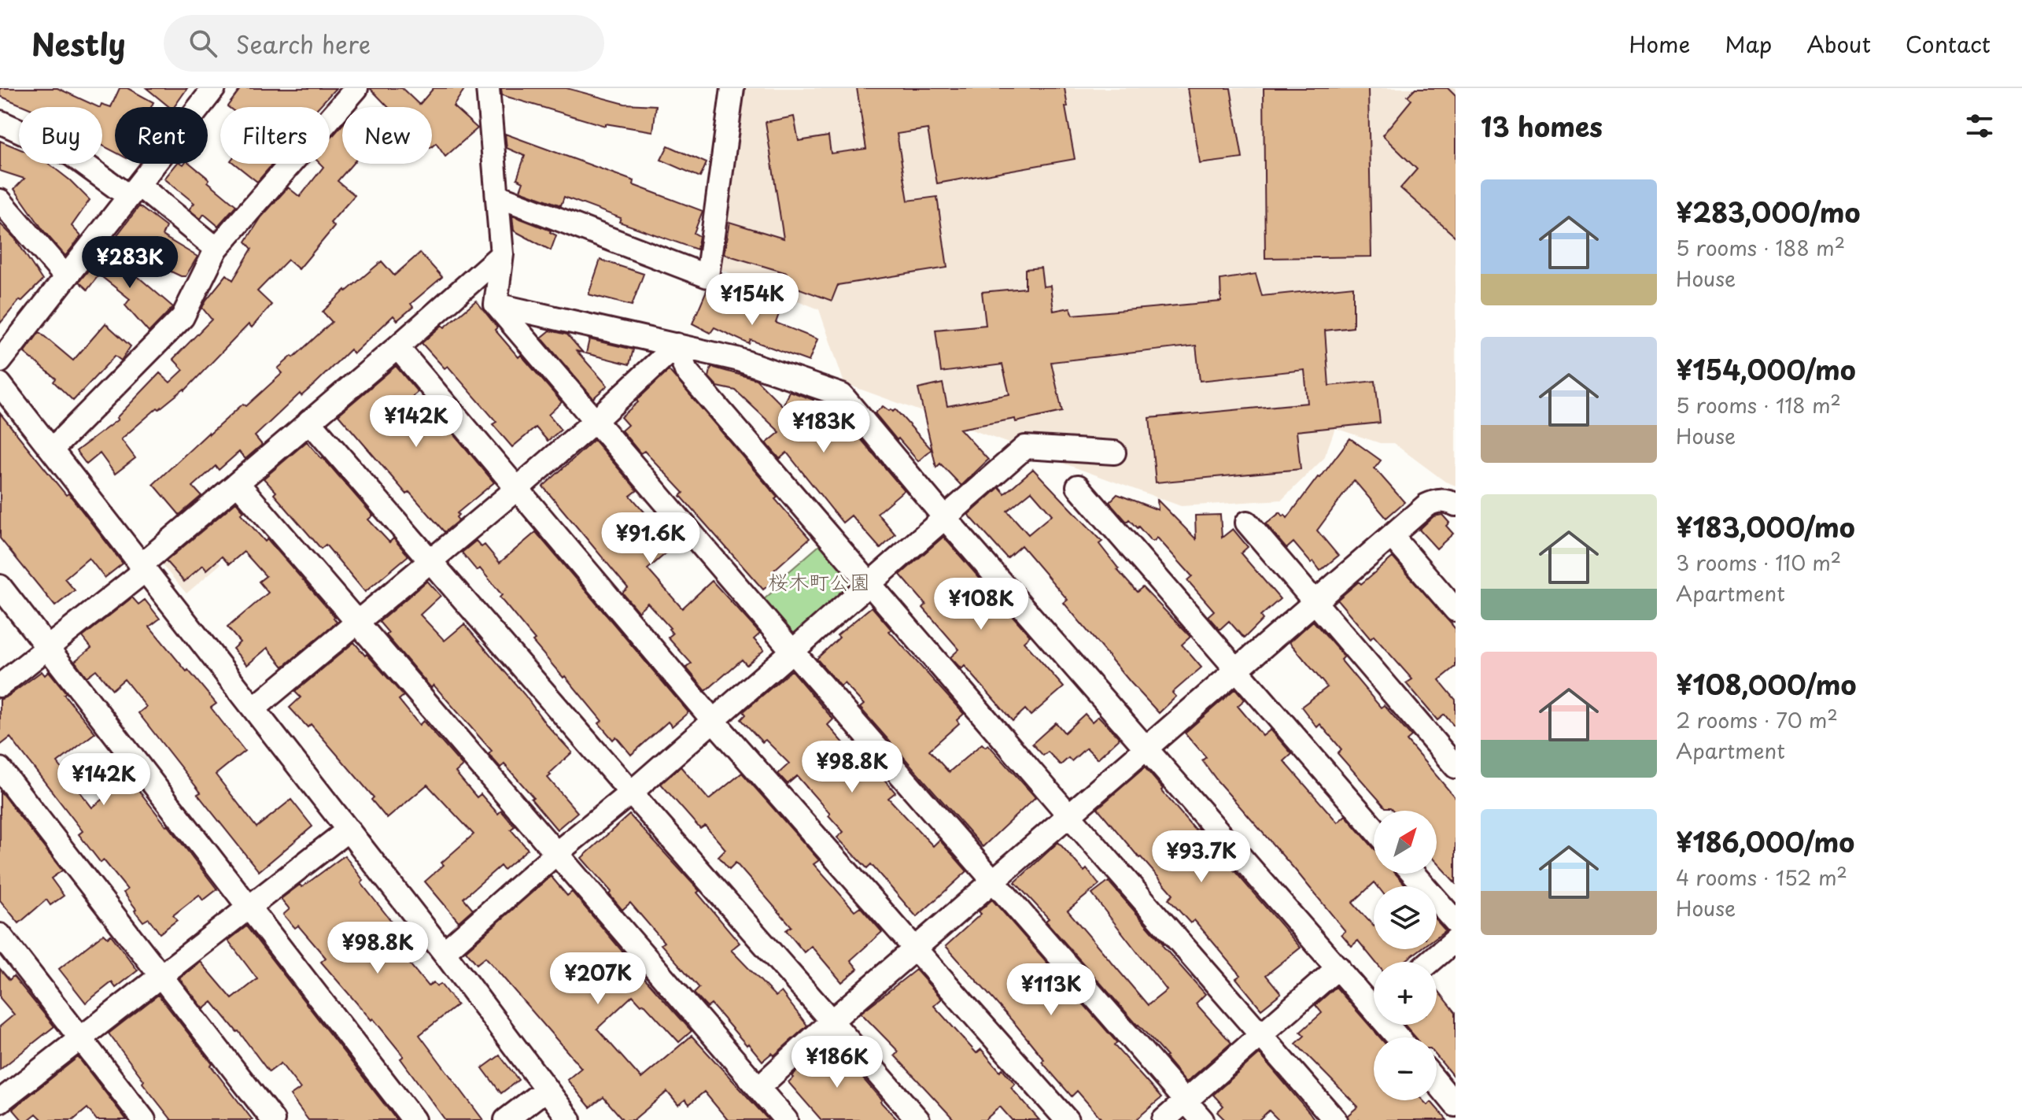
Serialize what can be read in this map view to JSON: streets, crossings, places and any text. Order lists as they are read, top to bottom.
{
  "parks": ["桜木町公園"],
  "north": "top right",
  "page": {
    "header": "Nestly",
    "search": "Search here",
    "nav": [
      "Home",
      "Map",
      "About",
      "Contact"
    ],
    "heading": "13 homes",
    "chip": [
      "Buy",
      "Rent",
      "Filters",
      "New"
    ],
    "list": [
      {
        "name": "¥283,000/mo",
        "note": "5 rooms · 188 m² · House"
      },
      {
        "name": "¥154,000/mo",
        "note": "5 rooms · 118 m² · House"
      },
      {
        "name": "¥183,000/mo",
        "note": "3 rooms · 110 m² · Apartment"
      },
      {
        "name": "¥108,000/mo",
        "note": "2 rooms · 70 m² · Apartment"
      },
      {
        "name": "¥186,000/mo",
        "note": "4 rooms · 152 m² · House"
      }
    ],
    "price": [
      "¥283K",
      "¥154K",
      "¥142K",
      "¥183K",
      "¥91.6K",
      "¥108K",
      "¥98.8K",
      "¥142K",
      "¥93.7K",
      "¥98.8K",
      "¥207K",
      "¥113K",
      "¥186K"
    ],
    "map_buttons": ["+", "−"]
  }
}
